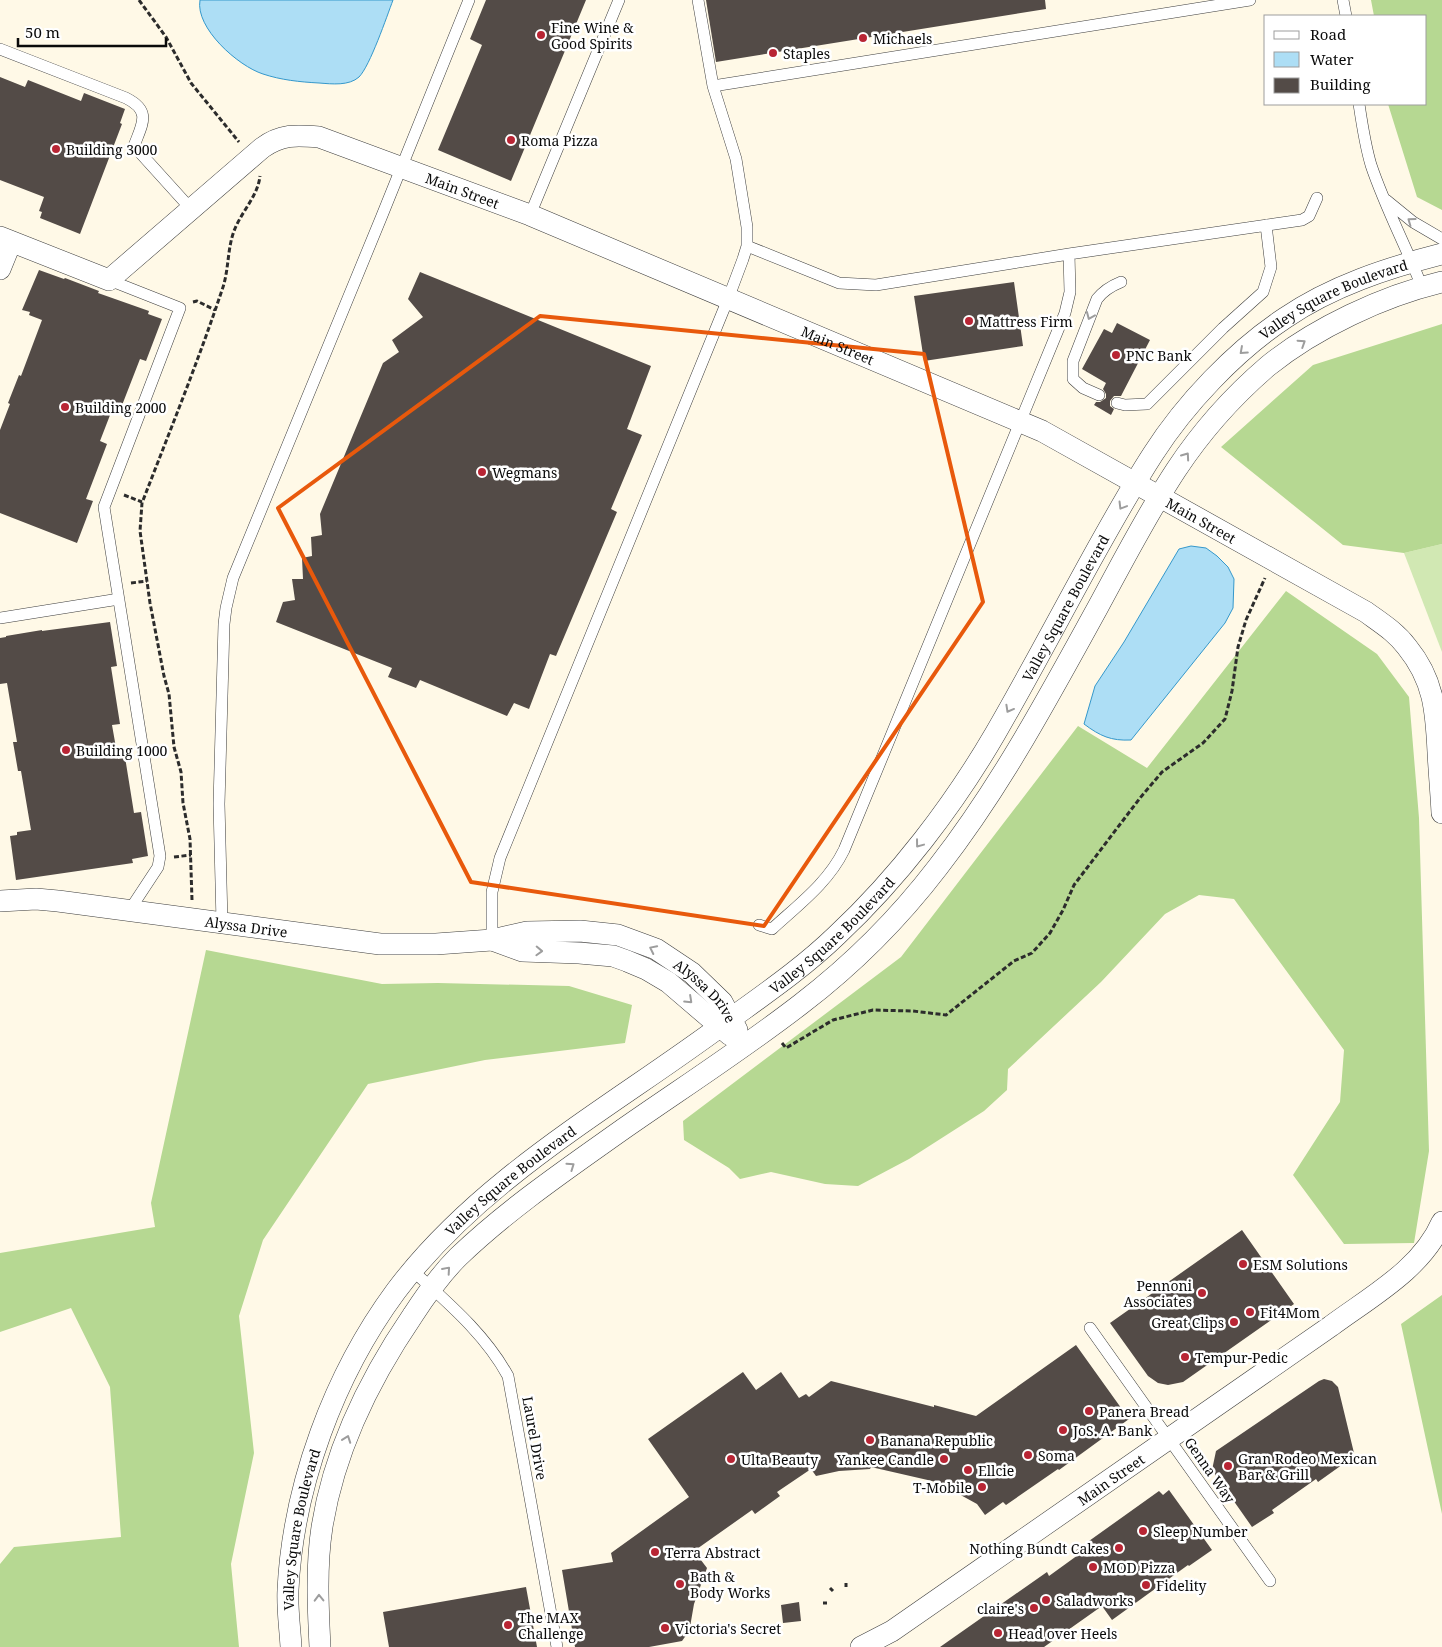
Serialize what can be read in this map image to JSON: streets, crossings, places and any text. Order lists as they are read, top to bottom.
{
  "streets": {
    "street": ["Main Street", "Valley Square Boulevard", "Alyssa Drive"],
    "lane": ["Laurel Drive", "Genna Way"]
  },
  "crossings": [
    ["Main Street", "Valley Square Boulevard"],
    ["Main Street", "Genna Way"],
    ["Valley Square Boulevard", "Alyssa Drive"],
    ["Valley Square Boulevard", "Laurel Drive"]
  ],
  "places": [
    "Fine Wine & Good Spirits",
    "Michaels",
    "Staples",
    "Roma Pizza",
    "Building 3000",
    "Mattress Firm",
    "PNC Bank",
    "Building 2000",
    "Wegmans",
    "Building 1000",
    "ESM Solutions",
    "Pennoni Associates",
    "Fit4Mom",
    "Great Clips",
    "Tempur-Pedic",
    "Panera Bread",
    "JoS. A. Bank",
    "Banana Republic",
    "Soma",
    "Ulta Beauty",
    "Yankee Candle",
    "Gran Rodeo Mexican Bar & Grill",
    "Ellcie",
    "T-Mobile",
    "Sleep Number",
    "Nothing Bundt Cakes",
    "Terra Abstract",
    "MOD Pizza",
    "Bath & Body Works",
    "Fidelity",
    "Saladworks",
    "claire's",
    "The MAX Challenge",
    "Victoria's Secret",
    "Head over Heels"
  ],
  "legend": ["Road", "Water", "Building"],
  "scale_bar": "50 m"
}
